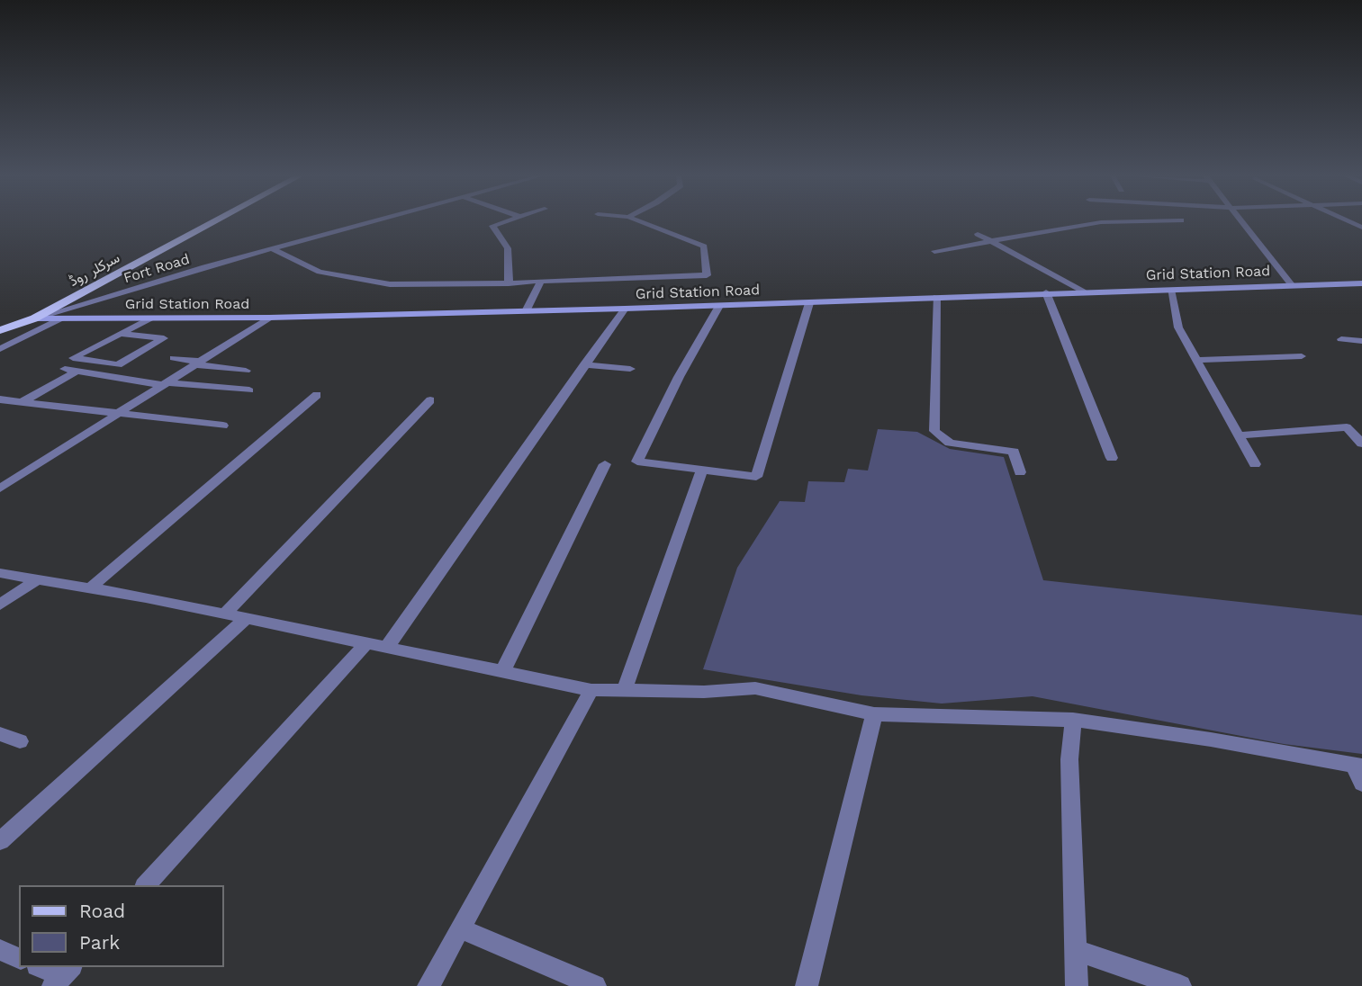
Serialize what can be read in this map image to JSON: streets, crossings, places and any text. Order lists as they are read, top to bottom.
{
  "streets": {
    "main road": ["سرکلر روڈ", "Grid Station Road"],
    "street": ["Fort Road"]
  },
  "crossings": [
    ["Fort Road", "سرکلر روڈ"],
    ["Fort Road", "Grid Station Road"],
    ["سرکلر روڈ", "Grid Station Road"]
  ],
  "legend": ["Road", "Park"]
}
